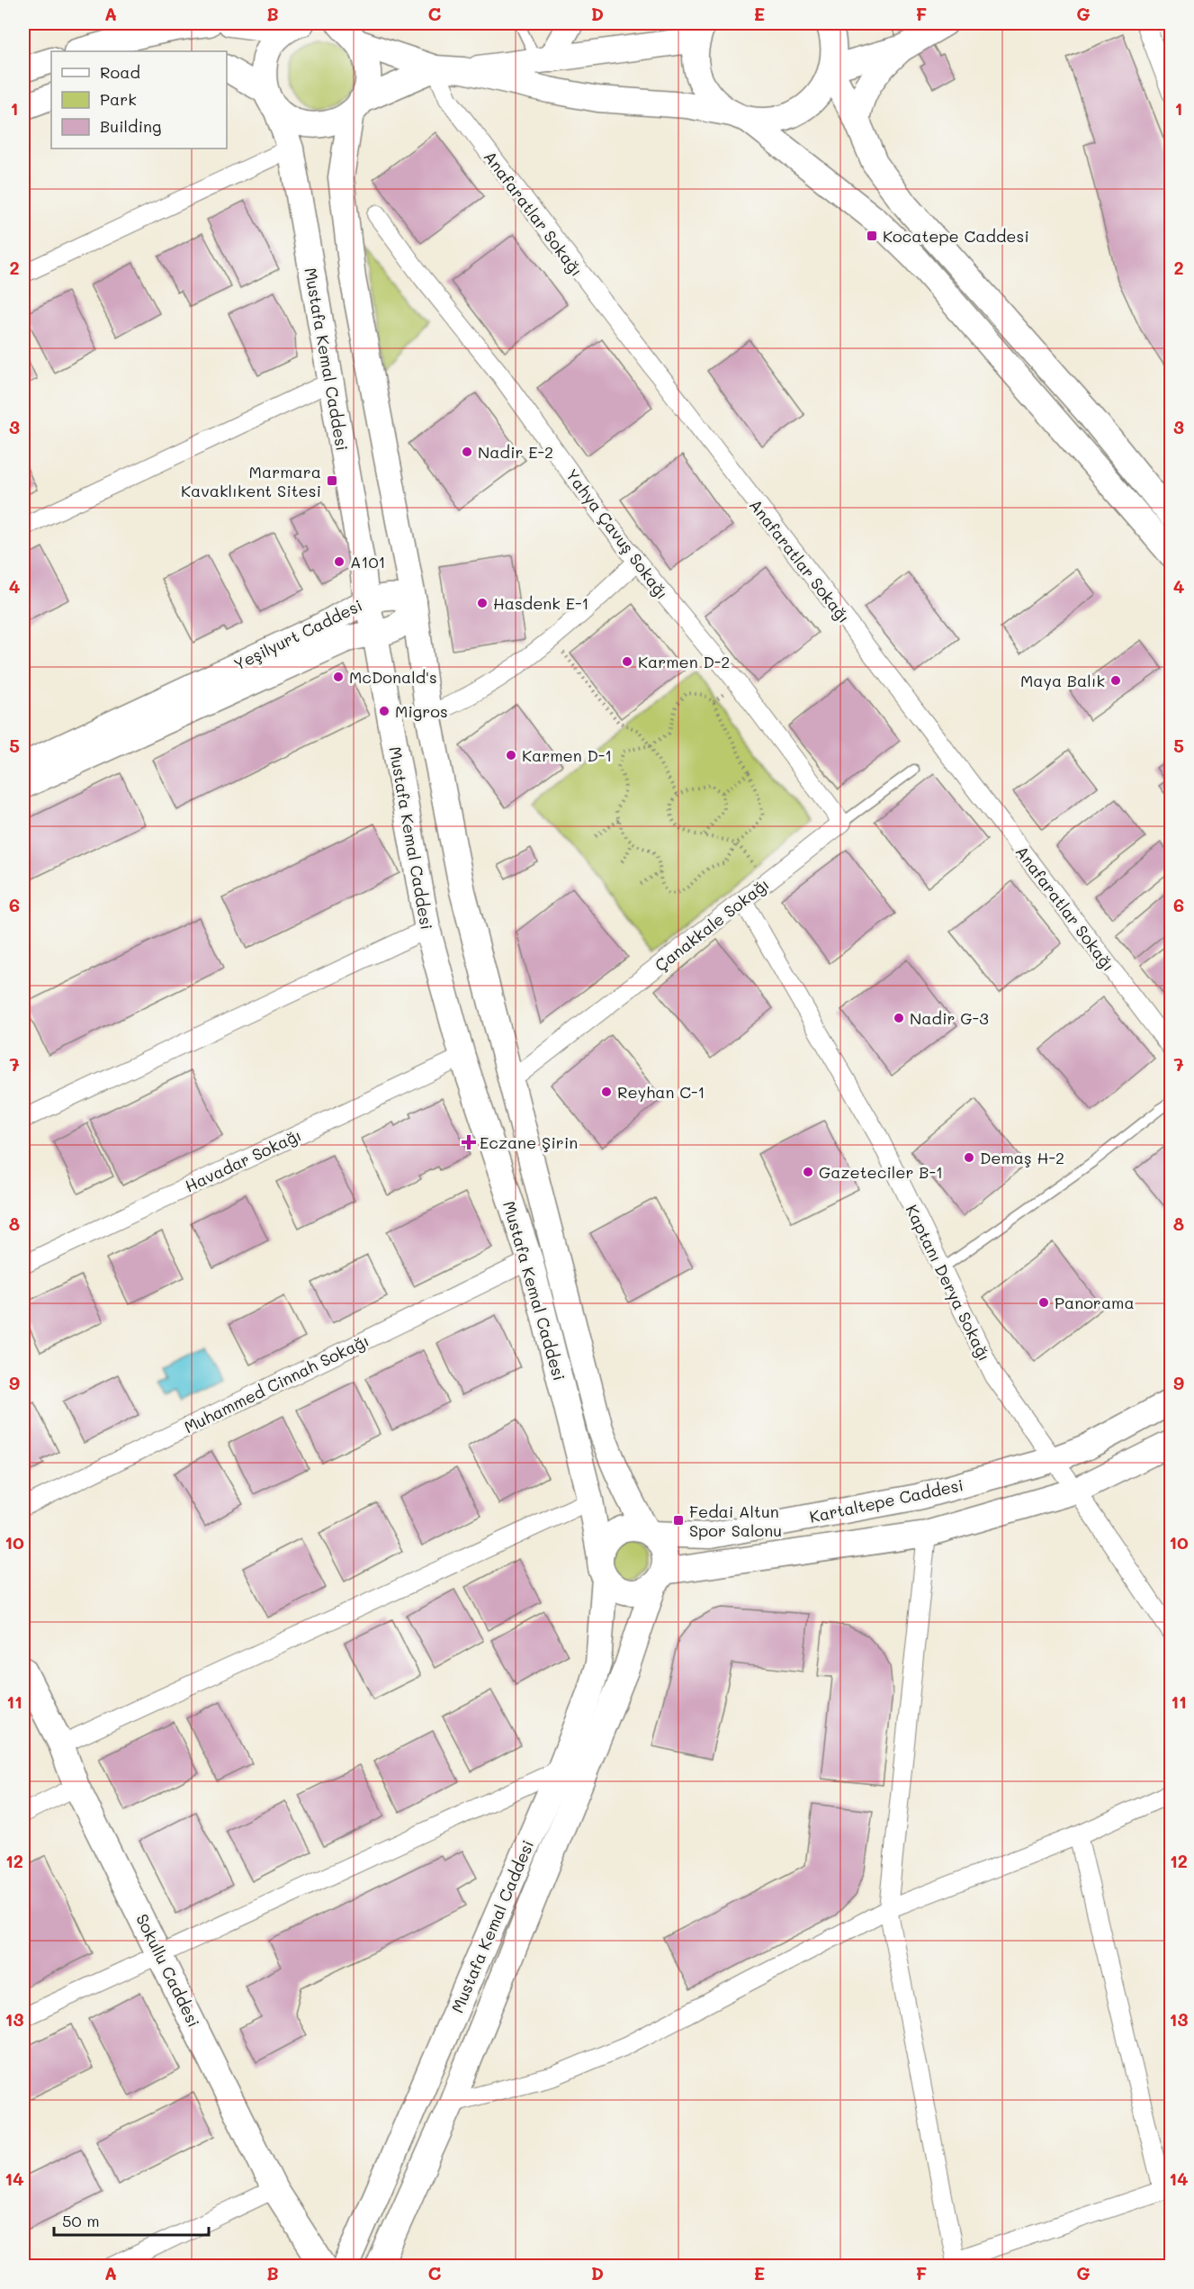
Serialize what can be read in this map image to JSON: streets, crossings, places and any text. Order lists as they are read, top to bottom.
{
  "streets": {
    "main road": [
      "Mustafa Kemal Caddesi",
      "Yeşilyurt Caddesi",
      "Kartaltepe Caddesi",
      "Sokullu Caddesi"
    ],
    "street": [
      "Anafaratlar Sokağı",
      "Yahya Çavuş Sokağı",
      "Çanakkale Sokağı",
      "Havadar Sokağı",
      "Kaptanı Derya Sokağı",
      "Muhammed Cinnah Sokağı"
    ]
  },
  "crossings": [
    ["Mustafa Kemal Caddesi", "Yeşilyurt Caddesi"],
    ["Mustafa Kemal Caddesi", "Çanakkale Sokağı"],
    ["Mustafa Kemal Caddesi", "Havadar Sokağı"],
    ["Mustafa Kemal Caddesi", "Muhammed Cinnah Sokağı"],
    ["Mustafa Kemal Caddesi", "Kartaltepe Caddesi"],
    ["Yahya Çavuş Sokağı", "Çanakkale Sokağı"],
    ["Çanakkale Sokağı", "Kaptanı Derya Sokağı"],
    ["Kaptanı Derya Sokağı", "Kartaltepe Caddesi"]
  ],
  "places": {
    "transit": ["Kocatepe Caddesi", "Marmara Kavaklıkent Sitesi", "Fedai Altun Spor Salonu"],
    "other": [
      "Nadir E-2",
      "A101",
      "Hasdenk E-1",
      "Karmen D-2",
      "McDonald's",
      "Maya Balık",
      "Migros",
      "Karmen D-1",
      "Nadir G-3",
      "Reyhan C-1",
      "Demaş H-2",
      "Gazeteciler B-1",
      "Panorama"
    ],
    "health": ["Eczane Şirin"]
  },
  "legend": ["Road", "Park", "Building"],
  "scale_bar": "50 m",
  "grid": {
    "columns": [
      "A",
      "B",
      "C",
      "D",
      "E",
      "F",
      "G"
    ],
    "rows": [
      "1",
      "2",
      "3",
      "4",
      "5",
      "6",
      "7",
      "8",
      "9",
      "10",
      "11",
      "12",
      "13",
      "14"
    ]
  }
}
